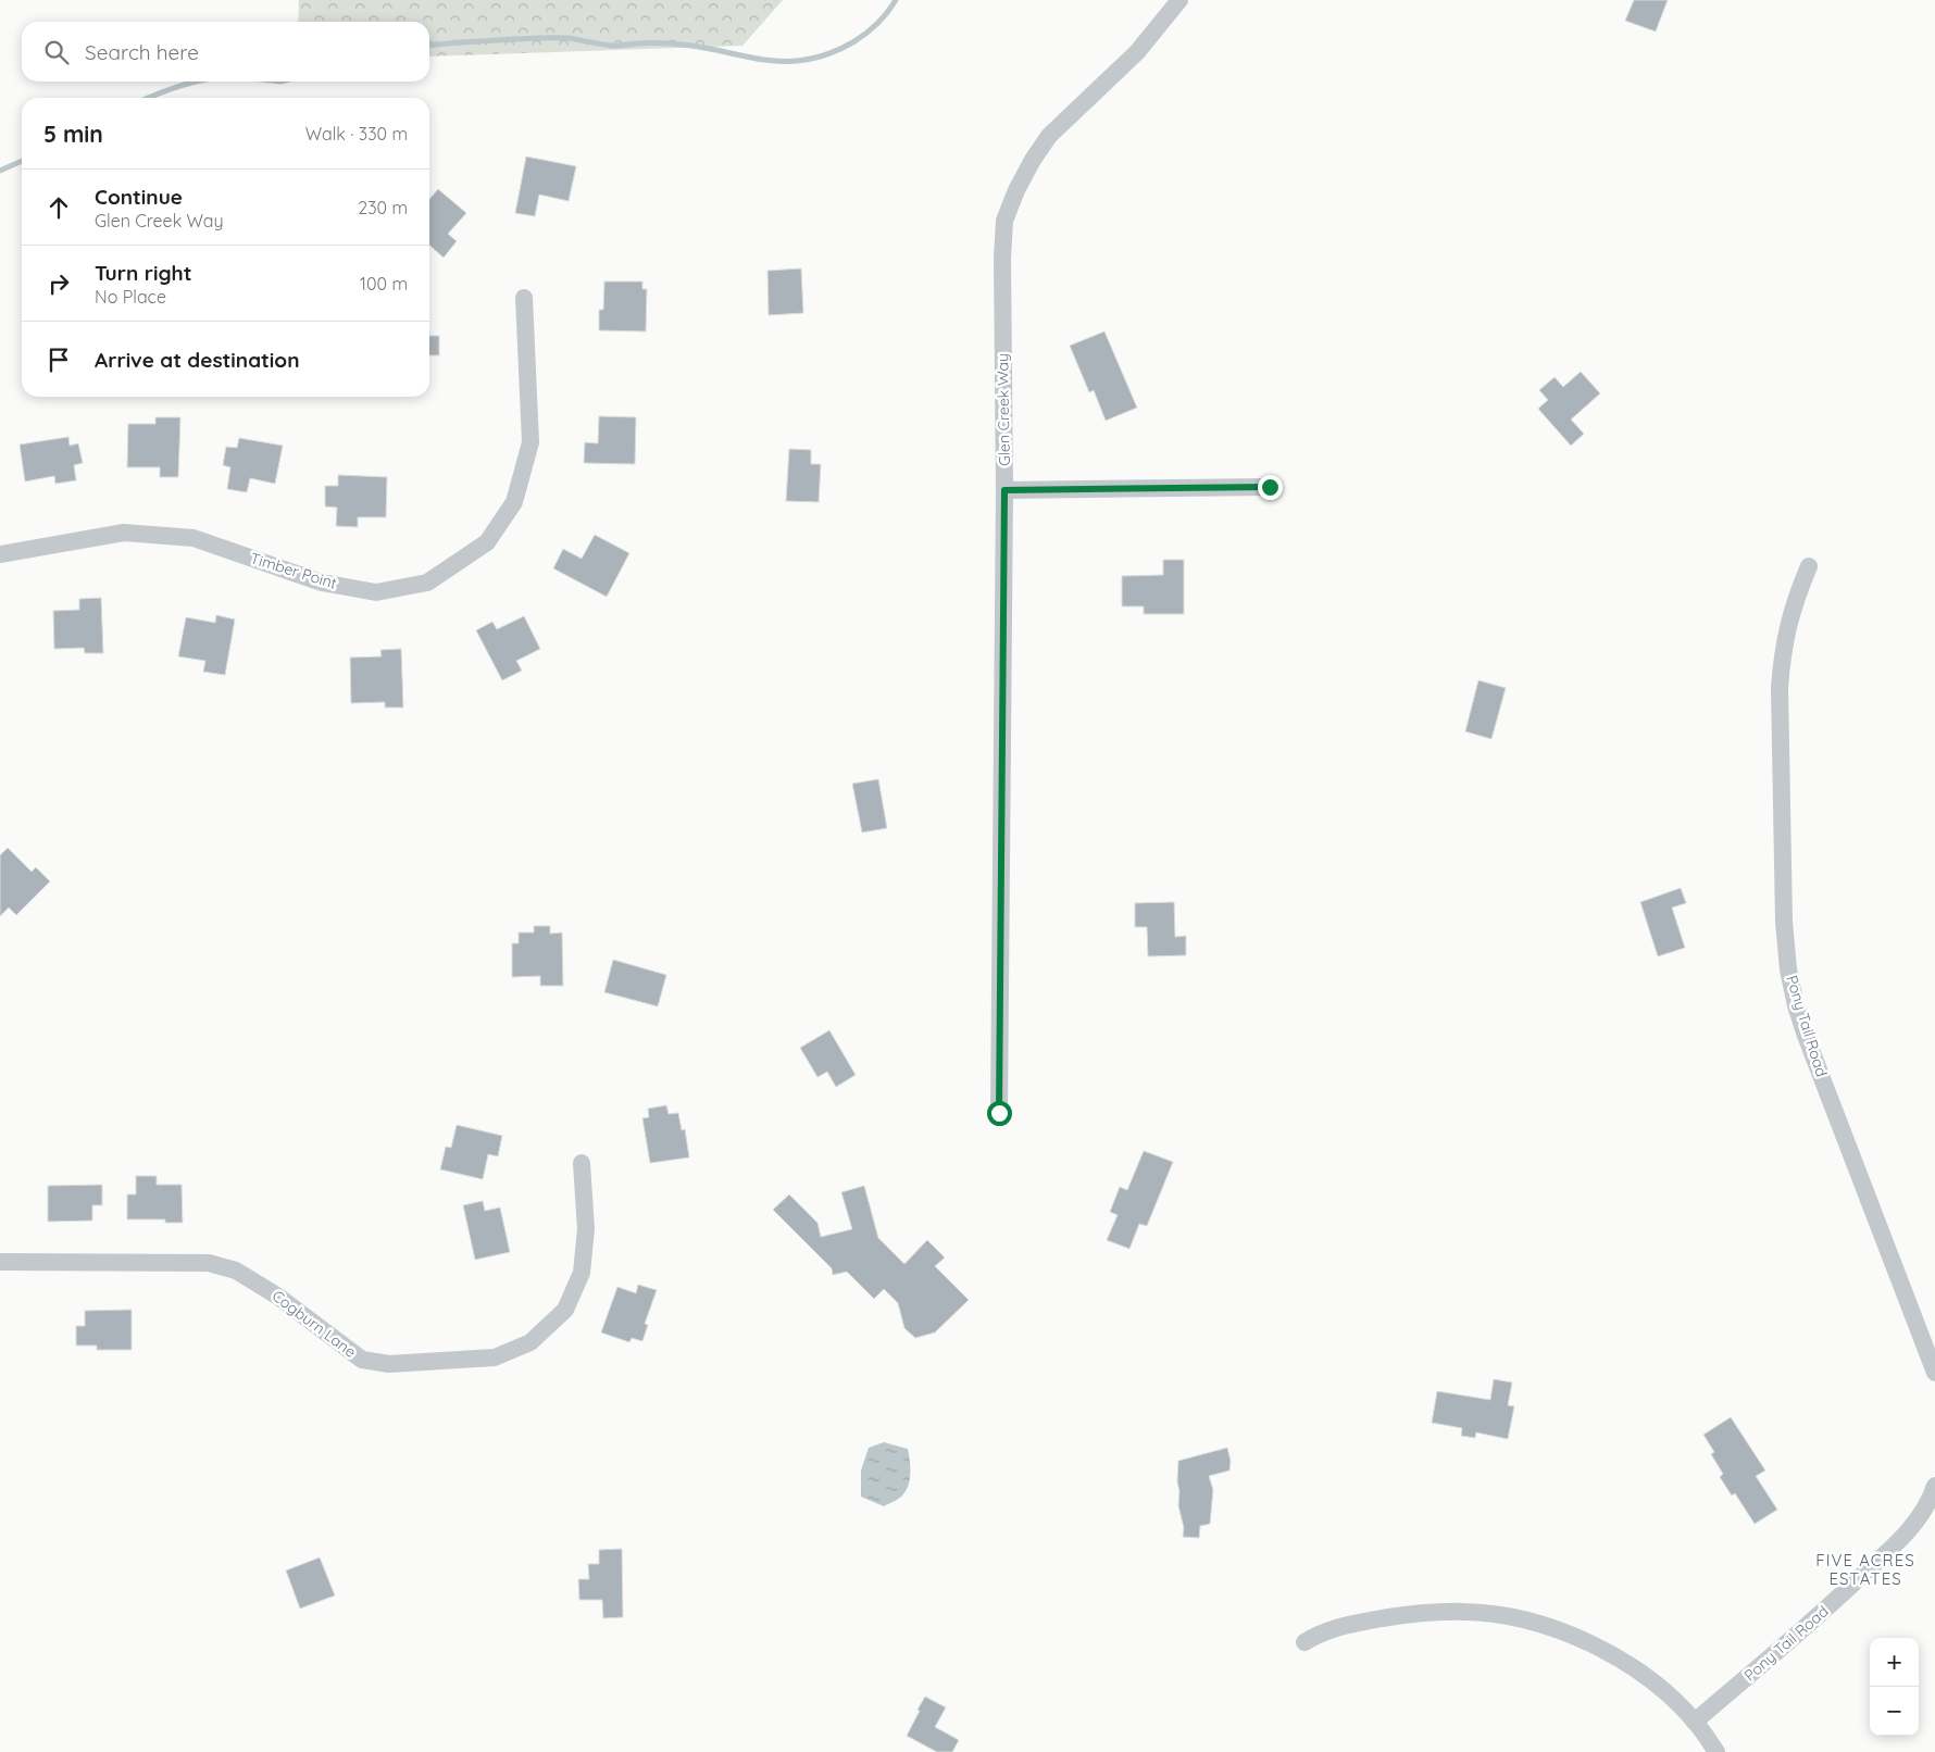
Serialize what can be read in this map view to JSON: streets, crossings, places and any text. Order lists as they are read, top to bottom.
{
  "streets": {
    "street": [
      "Glen Creek Way",
      "Timber Point",
      "Pony Tail Road",
      "Cogburn Lane"
    ]
  },
  "districts": ["FIVE ACRES ESTATES"],
  "page": {
    "search": "Search here",
    "heading": ["5 min", "Walk · 330 m"],
    "list": [
      ["Continue", "Glen Creek Way", "230 m"],
      ["Turn right", "No Place", "100 m"],
      "Arrive at destination"
    ],
    "map_buttons": ["+", "−"]
  }
}
